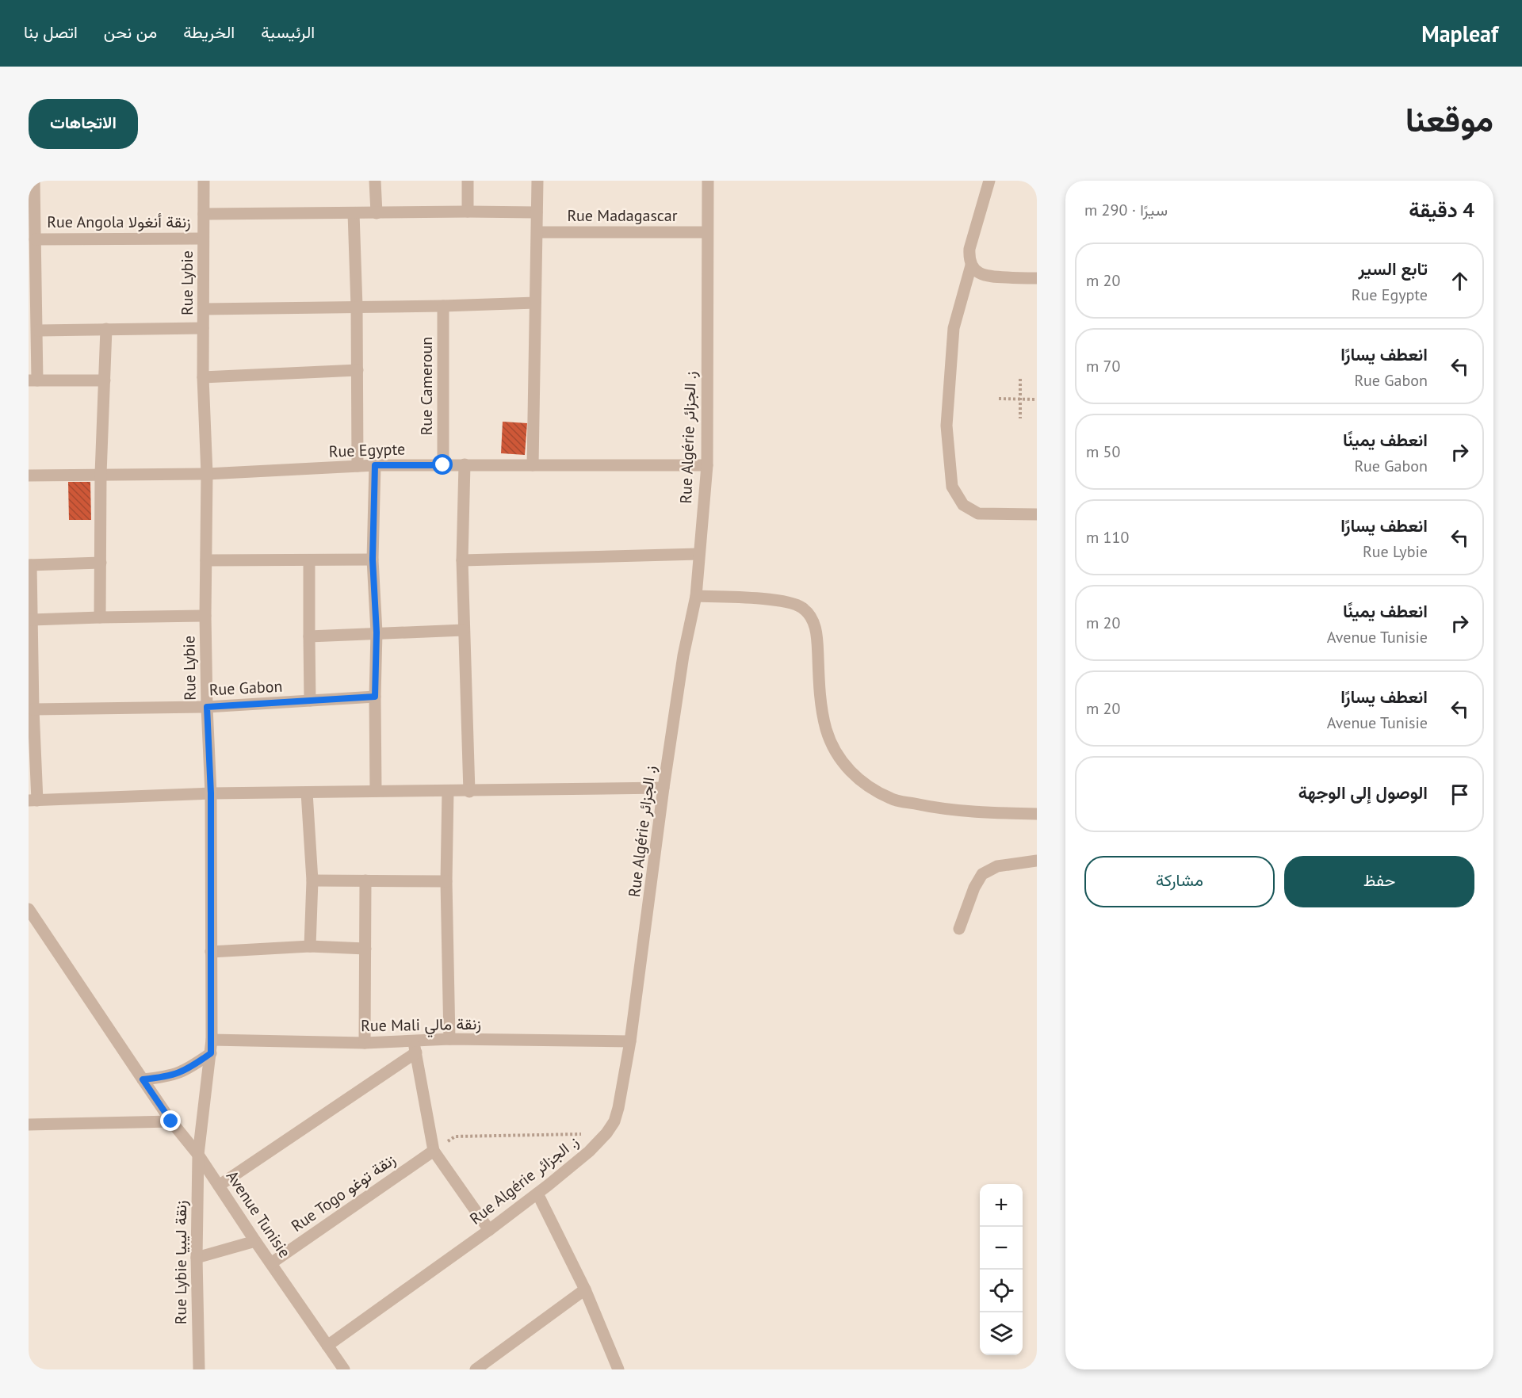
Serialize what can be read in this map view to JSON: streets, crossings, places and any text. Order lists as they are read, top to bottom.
{
  "streets": {
    "street": [
      "Rue Madagascar",
      "Rue Angola زنقة أنغولا",
      "Rue Lybie",
      "Rue Cameroun",
      "Rue Algérie ز. الجزائر",
      "Rue Egypte",
      "Rue Gabon",
      "Rue Mali زنقة مالي",
      "Rue Togo زنقة توغو",
      "Avenue Tunisie",
      "Rue Lybie زنقة ليبيا"
    ]
  },
  "crossings": [
    ["Rue Madagascar", "Rue Algérie ز. الجزائر"],
    ["Rue Angola زنقة أنغولا", "Rue Lybie"],
    ["Rue Lybie", "Rue Egypte"],
    ["Rue Lybie", "Rue Gabon"],
    ["Rue Lybie", "Rue Mali زنقة مالي"],
    ["Rue Lybie", "Avenue Tunisie"],
    ["Rue Lybie", "Rue Lybie زنقة ليبيا"],
    ["Rue Cameroun", "Rue Egypte"],
    ["Rue Algérie ز. الجزائر", "Rue Egypte"],
    ["Rue Algérie ز. الجزائر", "Rue Mali زنقة مالي"],
    ["Rue Algérie ز. الجزائر", "Avenue Tunisie"],
    ["Rue Togo زنقة توغو", "Avenue Tunisie"],
    ["Avenue Tunisie", "Rue Lybie زنقة ليبيا"]
  ],
  "page": {
    "header": "Mapleaf",
    "nav": [
      "الرئيسية",
      "الخريطة",
      "من نحن",
      "اتصل بنا"
    ],
    "title": "موقعنا",
    "buttons": [
      "الاتجاهات",
      ["حفظ", "مشاركة"]
    ],
    "heading": ["4 دقيقة", "سيرًا · 290 m"],
    "list": [
      ["تابع السير", "Rue Egypte", "20 m"],
      ["انعطف يسارًا", "Rue Gabon", "70 m"],
      ["انعطف يمينًا", "Rue Gabon", "50 m"],
      ["انعطف يسارًا", "Rue Lybie", "110 m"],
      ["انعطف يمينًا", "Avenue Tunisie", "20 m"],
      ["انعطف يسارًا", "Avenue Tunisie", "20 m"],
      "الوصول إلى الوجهة"
    ],
    "map_buttons": ["+", "−"]
  }
}
